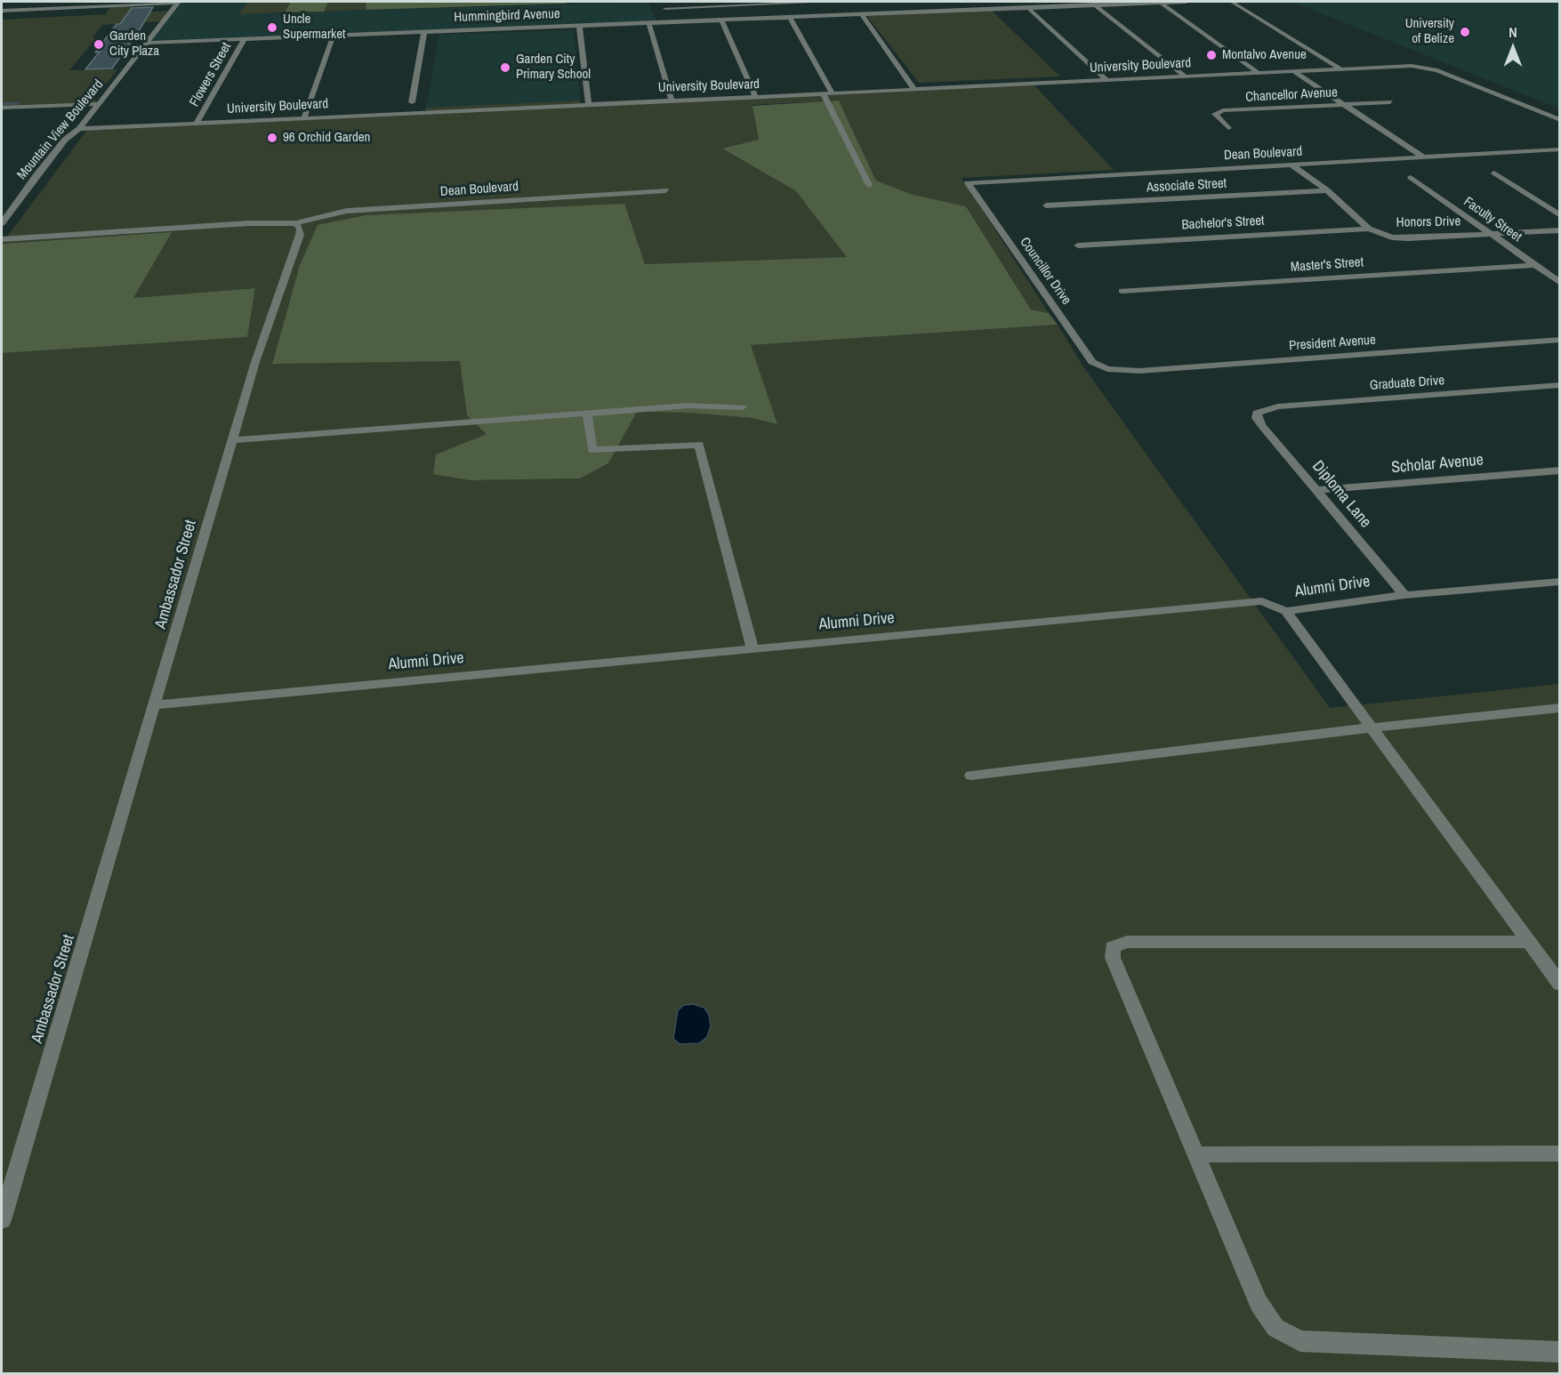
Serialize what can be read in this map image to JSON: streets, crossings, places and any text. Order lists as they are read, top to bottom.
{
  "streets": {
    "street": [
      "Hummingbird Avenue",
      "University Boulevard",
      "Flowers Street",
      "Chancellor Avenue",
      "Mountain View Boulevard",
      "Dean Boulevard",
      "Associate Street",
      "Faculty Street",
      "Honors Drive",
      "Bachelor's Street",
      "Master's Street",
      "Councillor Drive",
      "President Avenue",
      "Graduate Drive",
      "Scholar Avenue",
      "Diploma Lane",
      "Ambassador Street",
      "Alumni Drive"
    ]
  },
  "crossings": [
    ["Hummingbird Avenue", "Flowers Street"],
    ["Hummingbird Avenue", "Mountain View Boulevard"],
    ["University Boulevard", "Flowers Street"],
    ["University Boulevard", "Mountain View Boulevard"],
    ["Dean Boulevard", "Honors Drive"],
    ["Dean Boulevard", "Councillor Drive"],
    ["Dean Boulevard", "Ambassador Street"],
    ["Associate Street", "Honors Drive"],
    ["Faculty Street", "Honors Drive"],
    ["Faculty Street", "Master's Street"],
    ["Honors Drive", "Bachelor's Street"],
    ["Councillor Drive", "President Avenue"],
    ["Graduate Drive", "Diploma Lane"],
    ["Scholar Avenue", "Diploma Lane"],
    ["Diploma Lane", "Alumni Drive"],
    ["Ambassador Street", "Alumni Drive"]
  ],
  "places": [
    "Uncle Supermarket",
    "University of Belize",
    "Garden City Plaza",
    "Montalvo Avenue",
    "Garden City Primary School",
    "96 Orchid Garden"
  ],
  "north": "top"
}
